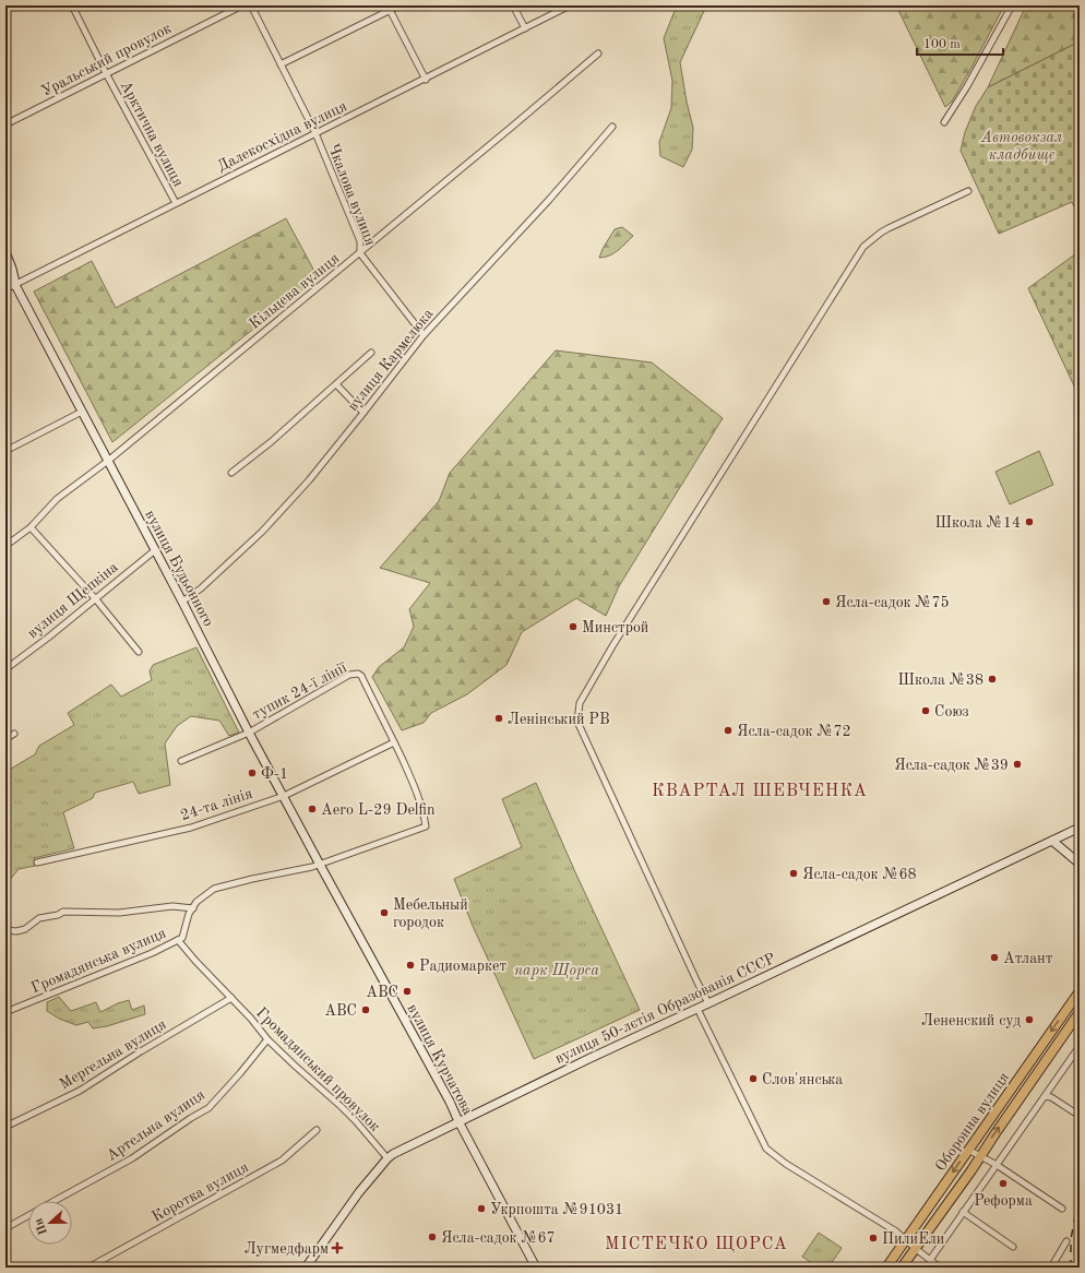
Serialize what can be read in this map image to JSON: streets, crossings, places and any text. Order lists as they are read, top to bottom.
{
  "streets": {
    "main road": [
      "вулиця Будьонного",
      "вулиця 50-лєтія Образованія СССР",
      "вулиця Курчатова",
      "Оборонна вулиця"
    ],
    "street": [
      "Уральський провулок",
      "Арктична вулиця",
      "Далекосхідна вулиця",
      "Чкалова вулиця",
      "Кільцева вулиця",
      "вулиця Кармелюка",
      "вулиця Щепкіна",
      "тупик 24-ї лінії",
      "24-та лінія",
      "Громадянська вулиця",
      "Мергельна вулиця",
      "Громадянський провулок",
      "Артельна вулиця",
      "Коротка вулиця"
    ]
  },
  "crossings": [
    ["Уральський провулок", "Арктична вулиця"],
    ["Арктична вулиця", "Далекосхідна вулиця"],
    ["Далекосхідна вулиця", "Чкалова вулиця"],
    ["Далекосхідна вулиця", "вулиця Будьонного"],
    ["Чкалова вулиця", "Кільцева вулиця"],
    ["Чкалова вулиця", "вулиця Кармелюка"],
    ["Кільцева вулиця", "вулиця Будьонного"],
    ["вулиця Кармелюка", "вулиця Будьонного"],
    ["вулиця Будьонного", "вулиця Щепкіна"],
    ["вулиця Будьонного", "тупик 24-ї лінії"],
    ["вулиця Будьонного", "24-та лінія"],
    ["вулиця Будьонного", "Громадянська вулиця"],
    ["вулиця Будьонного", "вулиця Курчатова"],
    ["тупик 24-ї лінії", "24-та лінія"],
    ["тупик 24-ї лінії", "Громадянська вулиця"],
    ["24-та лінія", "Громадянська вулиця"],
    ["Громадянська вулиця", "вулиця Курчатова"],
    ["Громадянська вулиця", "Громадянський провулок"],
    ["вулиця 50-лєтія Образованія СССР", "вулиця Курчатова"],
    ["вулиця 50-лєтія Образованія СССР", "Громадянський провулок"],
    ["Мергельна вулиця", "Громадянський провулок"],
    ["Громадянський провулок", "Артельна вулиця"]
  ],
  "districts": ["КВАРТАЛ ШЕВЧЕНКА", "МІСТЕЧКО ЩОРСА"],
  "parks": ["Автовокзал кладбище", "парк Щорса"],
  "places": {
    "other": [
      "Школа №14",
      "Ясла-садок №75",
      "Минстрой",
      "Школа №38",
      "Союз",
      "Ленінський РВ",
      "Ясла-садок №72",
      "Ясла-садок №39",
      "Ф-1",
      "Aero L-29 Delfin",
      "Ясла-садок №68",
      "Мебельный городок",
      "Атлант",
      "Радиомаркет",
      "АВС",
      "ABC",
      "Лененский суд",
      "Слов'янська",
      "Реформа",
      "Укрпошта №91031",
      "Ясла-садок №67",
      "ПилиЕли"
    ],
    "health": ["Лугмедфарм"]
  },
  "scale_bar": "100 m",
  "north": "left"
}
